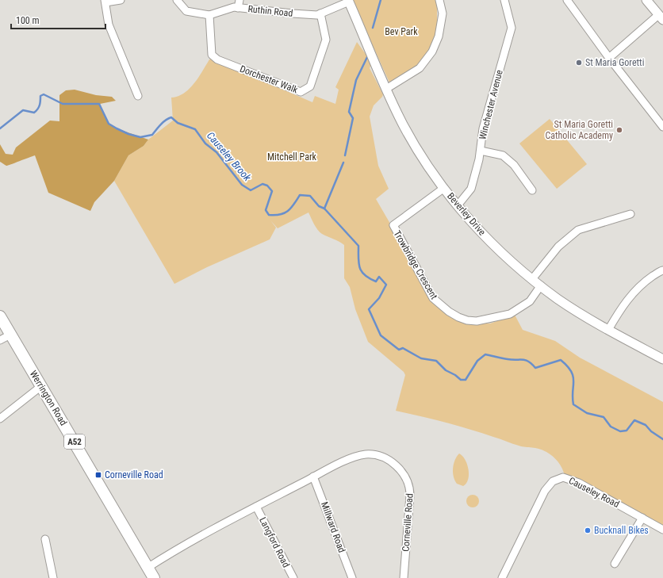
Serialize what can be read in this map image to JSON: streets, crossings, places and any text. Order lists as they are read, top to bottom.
{
  "streets": {
    "highway": ["Werrington Road", "A52"],
    "street": [
      "Ruthin Road",
      "Dorchester Walk",
      "Winchester Avenue",
      "Beverley Drive",
      "Trowbridge Crescent",
      "Causeley Road",
      "Corneville Road",
      "Millward Road",
      "Langford Road"
    ]
  },
  "crossings": [
    ["Ruthin Road", "Dorchester Walk"],
    ["Ruthin Road", "Beverley Drive"],
    ["Winchester Avenue", "Beverley Drive"],
    ["Beverley Drive", "Trowbridge Crescent"],
    ["Werrington Road", "Corneville Road"],
    ["Corneville Road", "Millward Road"],
    ["Corneville Road", "Langford Road"]
  ],
  "water": ["Causeley Brook"],
  "parks": ["Bev Park", "Mitchell Park"],
  "places": {
    "other": ["St Maria Goretti", "St Maria Goretti Catholic Academy", "Bucknall Bikes"],
    "transit": ["Corneville Road"]
  },
  "scale_bar": "100 m"
}
